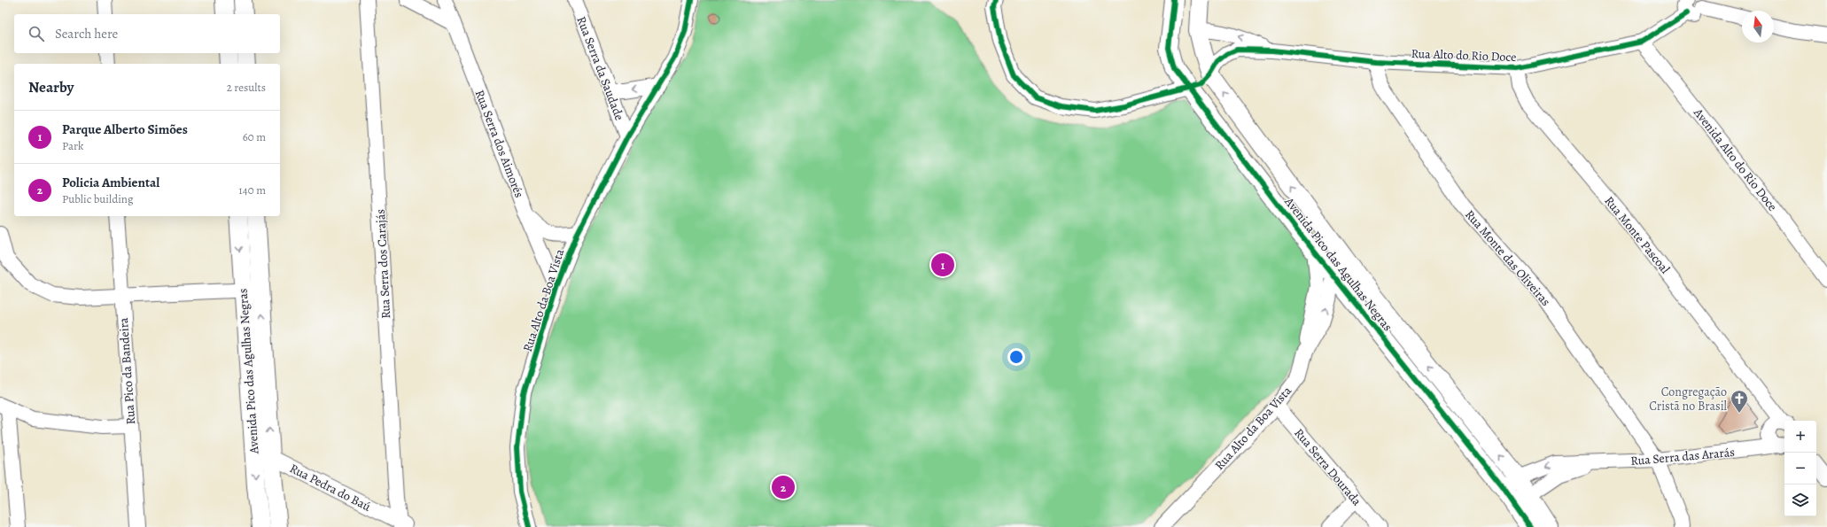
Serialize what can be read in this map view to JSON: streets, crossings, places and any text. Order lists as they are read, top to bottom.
{
  "streets": {
    "street": [
      "Rua Alto do Rio Doce",
      "Rua Serra da Saudade",
      "Rua Serra dos Aimorés",
      "Avenida Alto do Rio Doce",
      "Rua Monte Pascoal",
      "Rua Monte das Oliveiras",
      "Rua Serra dos Carajás",
      "Avenida Pico das Agulhas Negras",
      "Rua Alto da Boa Vista",
      "Rua Pico da Bandeira",
      "Rua Serra das Ararás",
      "Rua Serra Dourada",
      "Rua Pedra do Baú"
    ]
  },
  "crossings": [
    ["Rua Alto do Rio Doce", "Avenida Alto do Rio Doce"],
    ["Rua Alto do Rio Doce", "Rua Monte Pascoal"],
    ["Rua Alto do Rio Doce", "Rua Monte das Oliveiras"],
    ["Rua Serra da Saudade", "Rua Alto da Boa Vista"],
    ["Rua Serra dos Aimorés", "Rua Alto da Boa Vista"],
    ["Rua Monte Pascoal", "Rua Serra das Ararás"],
    ["Rua Monte das Oliveiras", "Rua Serra das Ararás"],
    ["Rua Serra dos Carajás", "Rua Pedra do Baú"],
    ["Avenida Pico das Agulhas Negras", "Rua Alto da Boa Vista"],
    ["Avenida Pico das Agulhas Negras", "Rua Serra das Ararás"],
    ["Avenida Pico das Agulhas Negras", "Rua Pedra do Baú"],
    ["Rua Alto da Boa Vista", "Rua Serra Dourada"]
  ],
  "places": {
    "church": ["Congregação Cristã no Brasil"]
  },
  "north": "top",
  "page": {
    "search": "Search here",
    "heading": ["Nearby", "2 results"],
    "list": [
      {
        "mark": "1",
        "name": "Parque Alberto Simões",
        "note": "Park",
        "value": "60 m"
      },
      {
        "mark": "2",
        "name": "Policia Ambiental",
        "note": "Public building",
        "value": "140 m"
      }
    ],
    "pins": ["1", "2"],
    "map_buttons": ["+", "−"]
  }
}
